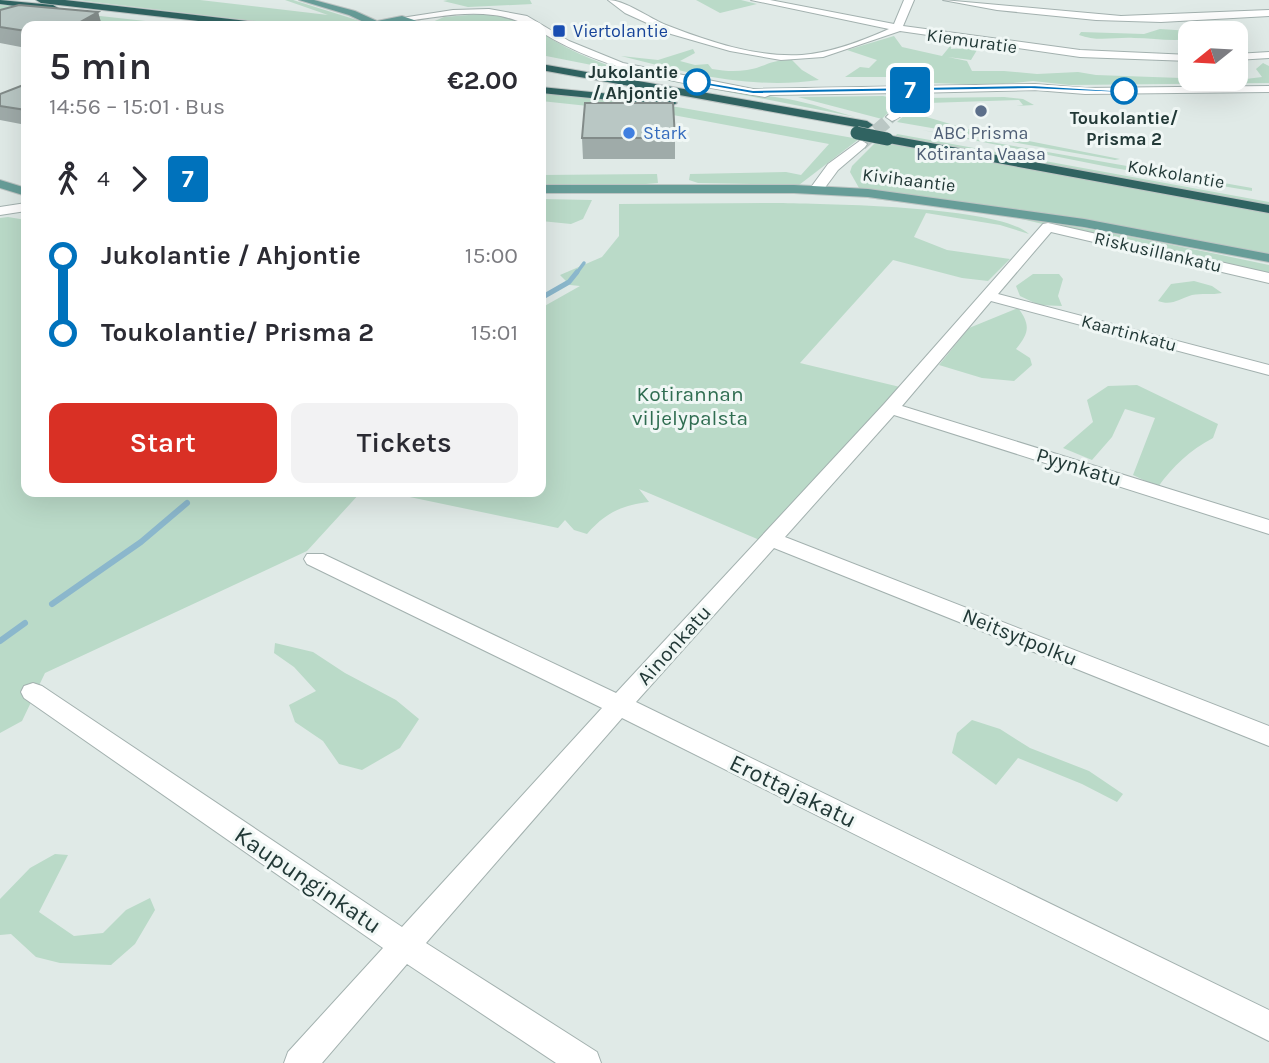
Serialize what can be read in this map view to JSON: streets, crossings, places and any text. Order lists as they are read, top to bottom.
{
  "streets": {
    "highway": ["Kokkolantie"],
    "main road": ["Kivihaantie"],
    "street": [
      "Kiemuratie",
      "Riskusillankatu",
      "Kaartinkatu",
      "Pyynkatu",
      "Neitsytpolku",
      "Ainonkatu",
      "Erottajakatu",
      "Kaupunginkatu"
    ]
  },
  "crossings": [
    ["Riskusillankatu", "Ainonkatu"],
    ["Kaartinkatu", "Ainonkatu"],
    ["Pyynkatu", "Ainonkatu"],
    ["Neitsytpolku", "Ainonkatu"],
    ["Ainonkatu", "Erottajakatu"],
    ["Ainonkatu", "Kaupunginkatu"]
  ],
  "parks": ["Kotirannan viljelypalsta"],
  "places": {
    "transit": ["Viertolantie"],
    "other": [
      "Jukolantie / Ahjontie",
      "Toukolantie/ Prisma 2",
      "ABC Prisma Kotiranta Vaasa",
      "Stark"
    ]
  },
  "lines": ["bus line 7"],
  "north": "left",
  "page": {
    "on_map": "7",
    "heading": ["5 min", "14:56 – 15:01 · Bus", "€2.00"],
    "legs": ["4", "7"],
    "list": [
      {
        "name": "Jukolantie / Ahjontie",
        "value": "15:00"
      },
      {
        "name": "Toukolantie/ Prisma 2",
        "value": "15:01"
      }
    ],
    "buttons": ["Start", "Tickets"]
  }
}
